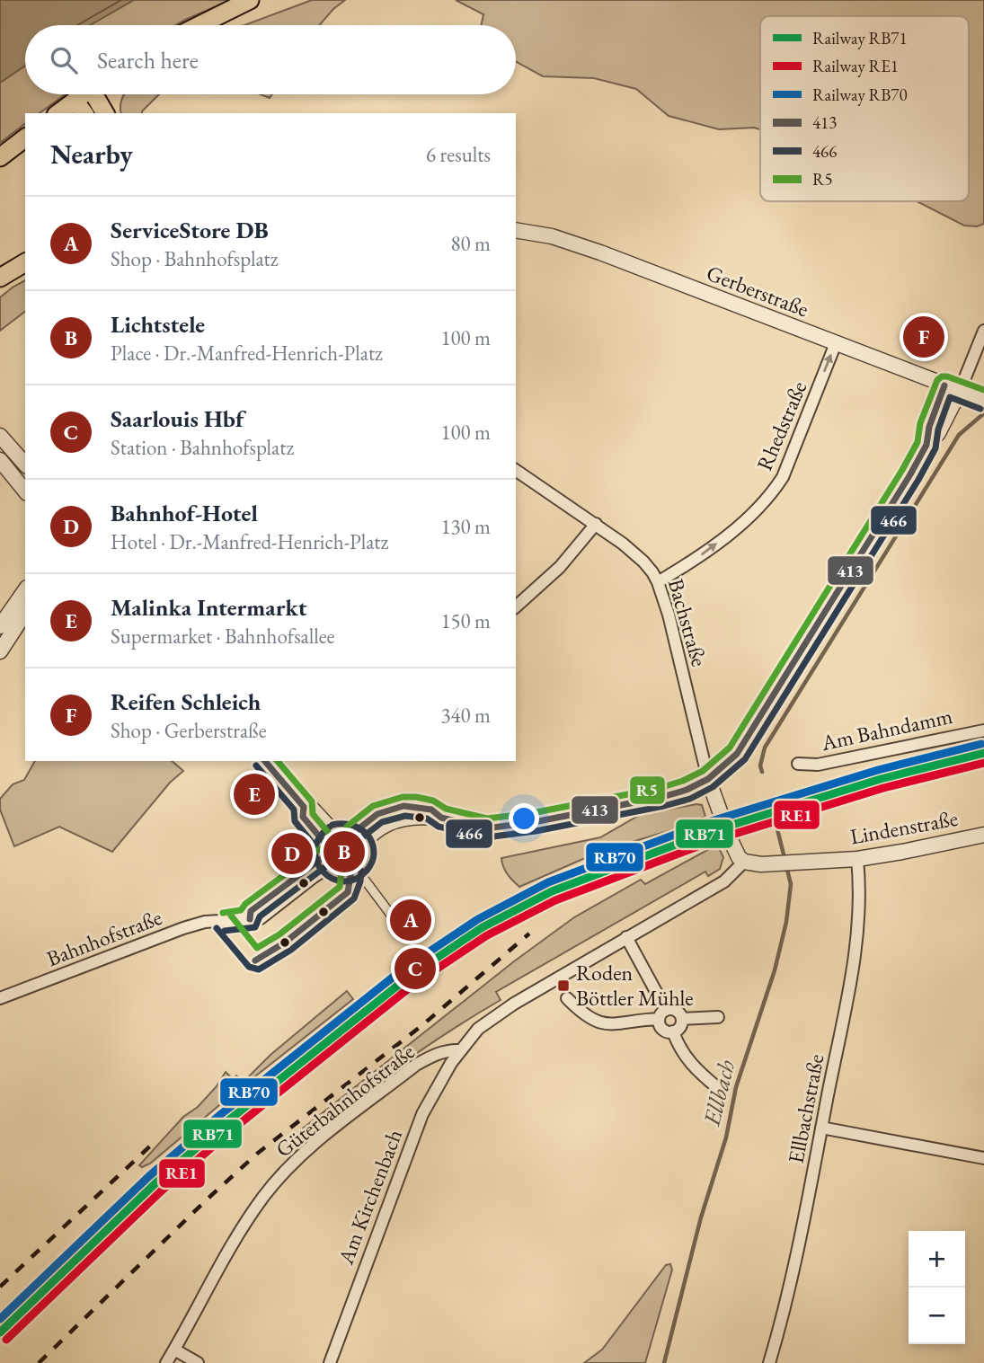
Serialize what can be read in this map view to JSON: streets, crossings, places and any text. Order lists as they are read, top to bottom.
{
  "streets": {
    "street": [
      "Gerberstraße",
      "Rhedstraße",
      "Bachstraße",
      "Am Bahndamm",
      "Lindenstraße",
      "Bahnhofstraße",
      "Güterbahnhofstraße",
      "Ellbachstraße",
      "Am Kirchenbach"
    ]
  },
  "crossings": [
    ["Gerberstraße", "Rhedstraße"],
    ["Rhedstraße", "Bachstraße"],
    ["Lindenstraße", "Ellbachstraße"],
    ["Güterbahnhofstraße", "Am Kirchenbach"]
  ],
  "one_way": ["Rhedstraße"],
  "water": ["Ellbach"],
  "places": {
    "transit": ["Roden Böttler Mühle"]
  },
  "lines": [
    "transit line R5",
    "transit line 413",
    "transit line 466",
    "rail line RB70",
    "rail line RB71",
    "rail line RE1"
  ],
  "legend": [
    "Railway RB71",
    "Railway RE1",
    "Railway RB70",
    "413",
    "466",
    "R5"
  ],
  "page": {
    "search": "Search here",
    "heading": ["Nearby", "6 results"],
    "list": [
      {
        "mark": "A",
        "name": "ServiceStore DB",
        "note": "Shop · Bahnhofsplatz",
        "value": "80 m"
      },
      {
        "mark": "B",
        "name": "Lichtstele",
        "note": "Place · Dr.-Manfred-Henrich-Platz",
        "value": "100 m"
      },
      {
        "mark": "C",
        "name": "Saarlouis Hbf",
        "note": "Station · Bahnhofsplatz",
        "value": "100 m"
      },
      {
        "mark": "D",
        "name": "Bahnhof-Hotel",
        "note": "Hotel · Dr.-Manfred-Henrich-Platz",
        "value": "130 m"
      },
      {
        "mark": "E",
        "name": "Malinka Intermarkt",
        "note": "Supermarket · Bahnhofsallee",
        "value": "150 m"
      },
      {
        "mark": "F",
        "name": "Reifen Schleich",
        "note": "Shop · Gerberstraße",
        "value": "340 m"
      }
    ],
    "pins": [
      "F",
      "E",
      "B",
      "D",
      "A",
      "C"
    ],
    "map_buttons": ["+", "−"]
  }
}
